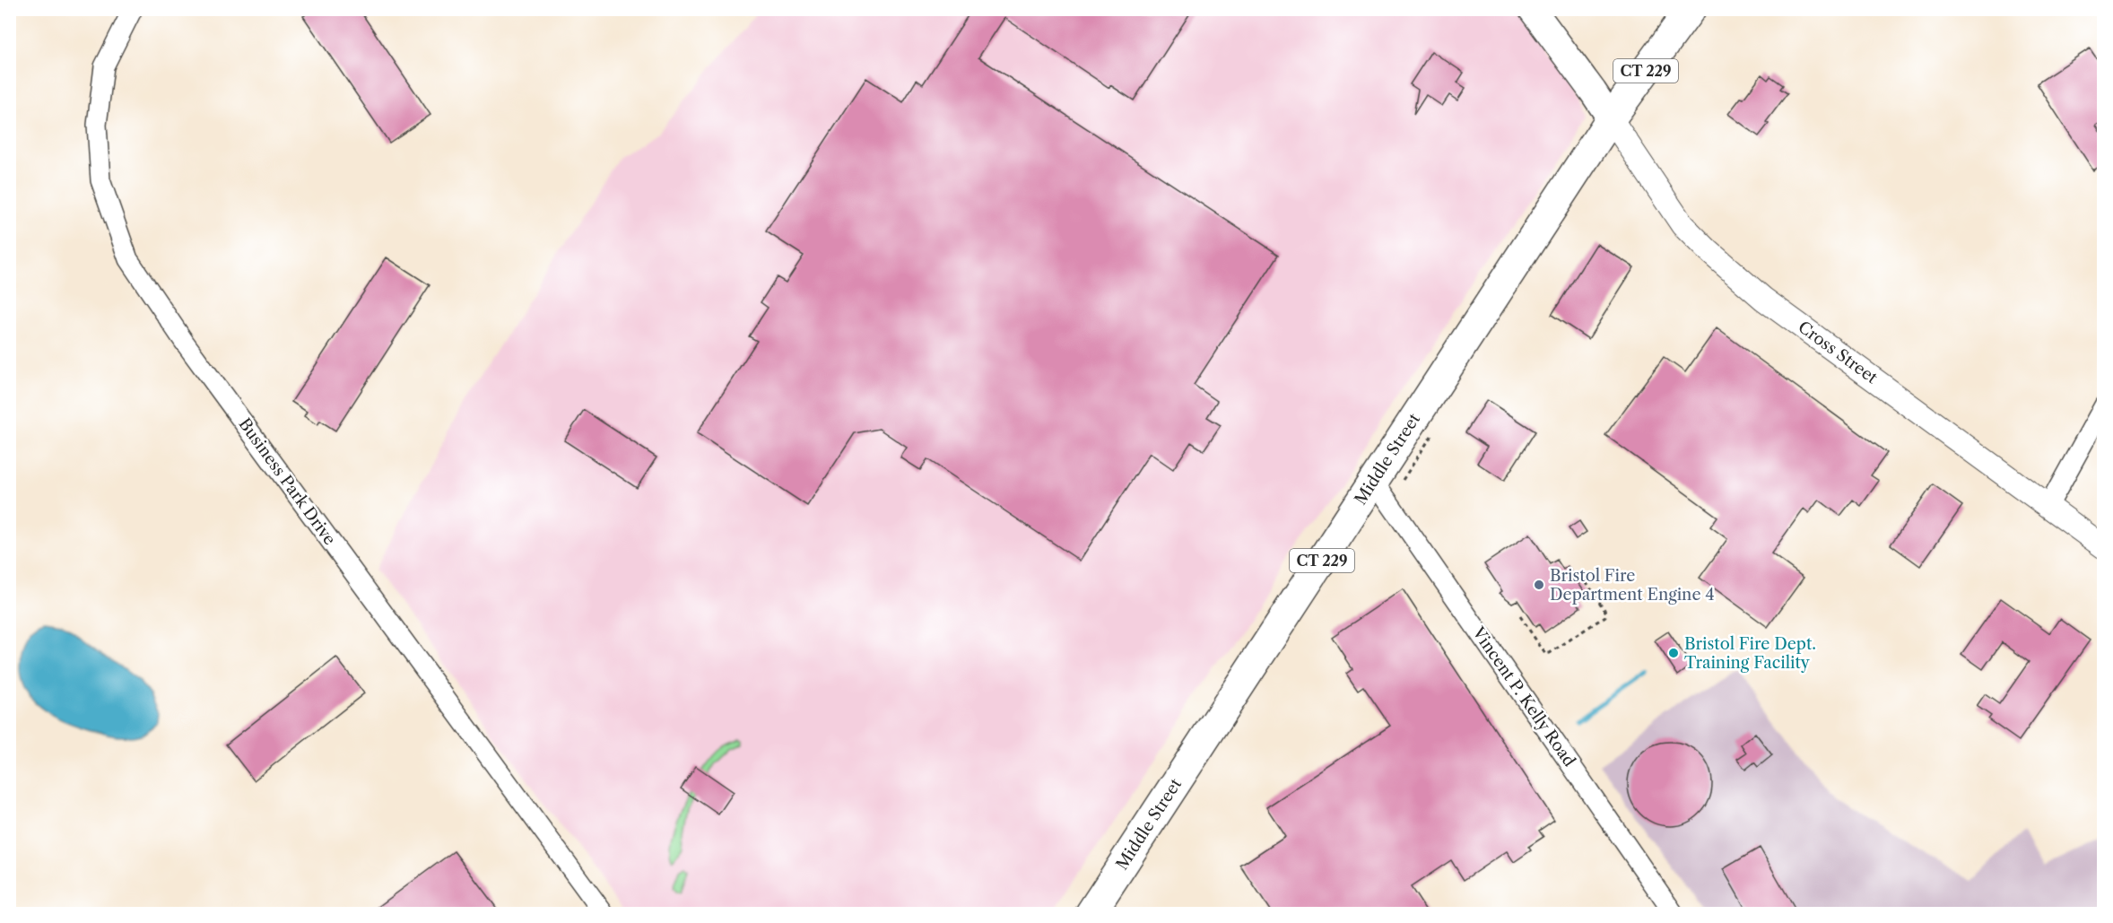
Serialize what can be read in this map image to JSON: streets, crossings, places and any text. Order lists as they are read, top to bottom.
{
  "streets": {
    "main road": ["CT 229", "Middle Street"],
    "street": ["Cross Street", "Business Park Drive", "Vincent P. Kelly Road"]
  },
  "crossings": [
    ["Cross Street", "Middle Street"],
    ["Middle Street", "Vincent P. Kelly Road"]
  ],
  "places": ["Bristol Fire Department Engine 4", "Bristol Fire Dept. Training Facility"]
}
